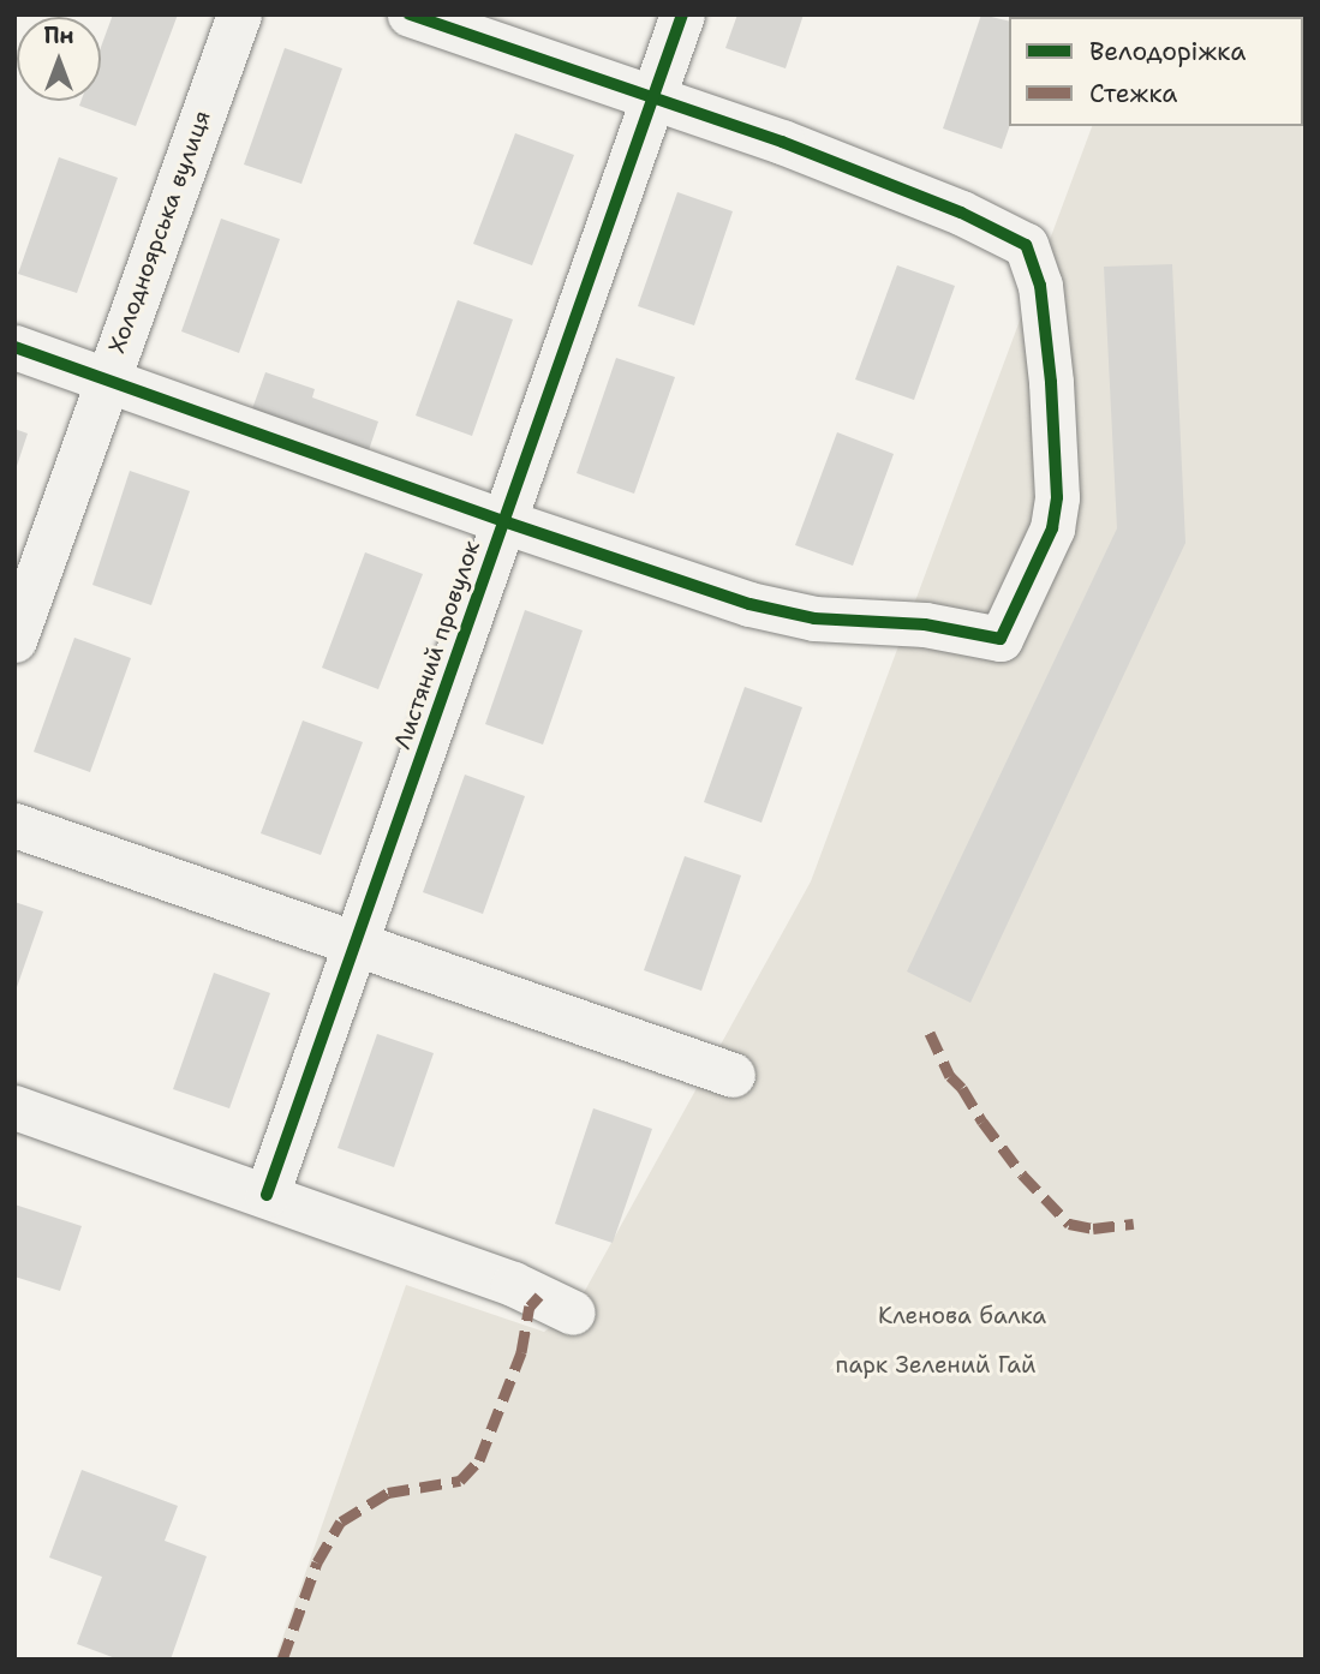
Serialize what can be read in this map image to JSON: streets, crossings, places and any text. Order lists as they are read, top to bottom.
{
  "streets": {
    "street": ["Холодноярська вулиця", "Листяний провулок"]
  },
  "parks": ["Кленова балка", "парк Зелений Гай"],
  "legend": ["Велодоріжка", "Стежка"],
  "north": "top"
}
